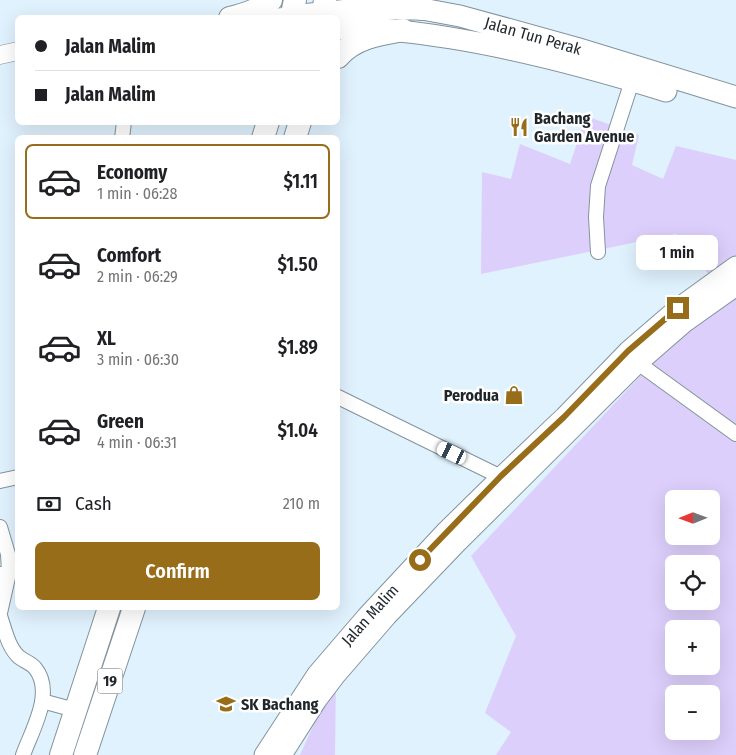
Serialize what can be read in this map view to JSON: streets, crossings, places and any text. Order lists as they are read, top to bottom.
{
  "streets": {
    "highway": ["19"],
    "main road": ["Jalan Tun Perak", "Jalan Malim"]
  },
  "places": {
    "restaurant": ["Bachang Garden Avenue"],
    "shop": ["Perodua"],
    "school or university": ["SK Bachang"]
  },
  "north": "left",
  "page": {
    "banner": ["Jalan Malim", "Jalan Malim"],
    "list": [
      {
        "name": "Economy",
        "note": "1 min · 06:28",
        "value": "$1.11"
      },
      {
        "name": "Comfort",
        "note": "2 min · 06:29",
        "value": "$1.50"
      },
      {
        "name": "XL",
        "note": "3 min · 06:30",
        "value": "$1.89"
      },
      {
        "name": "Green",
        "note": "4 min · 06:31",
        "value": "$1.04"
      }
    ],
    "bubble": "1 min",
    "pay": ["Cash", "210 m"],
    "map_buttons": ["+", "−"],
    "buttons": "Confirm"
  }
}
